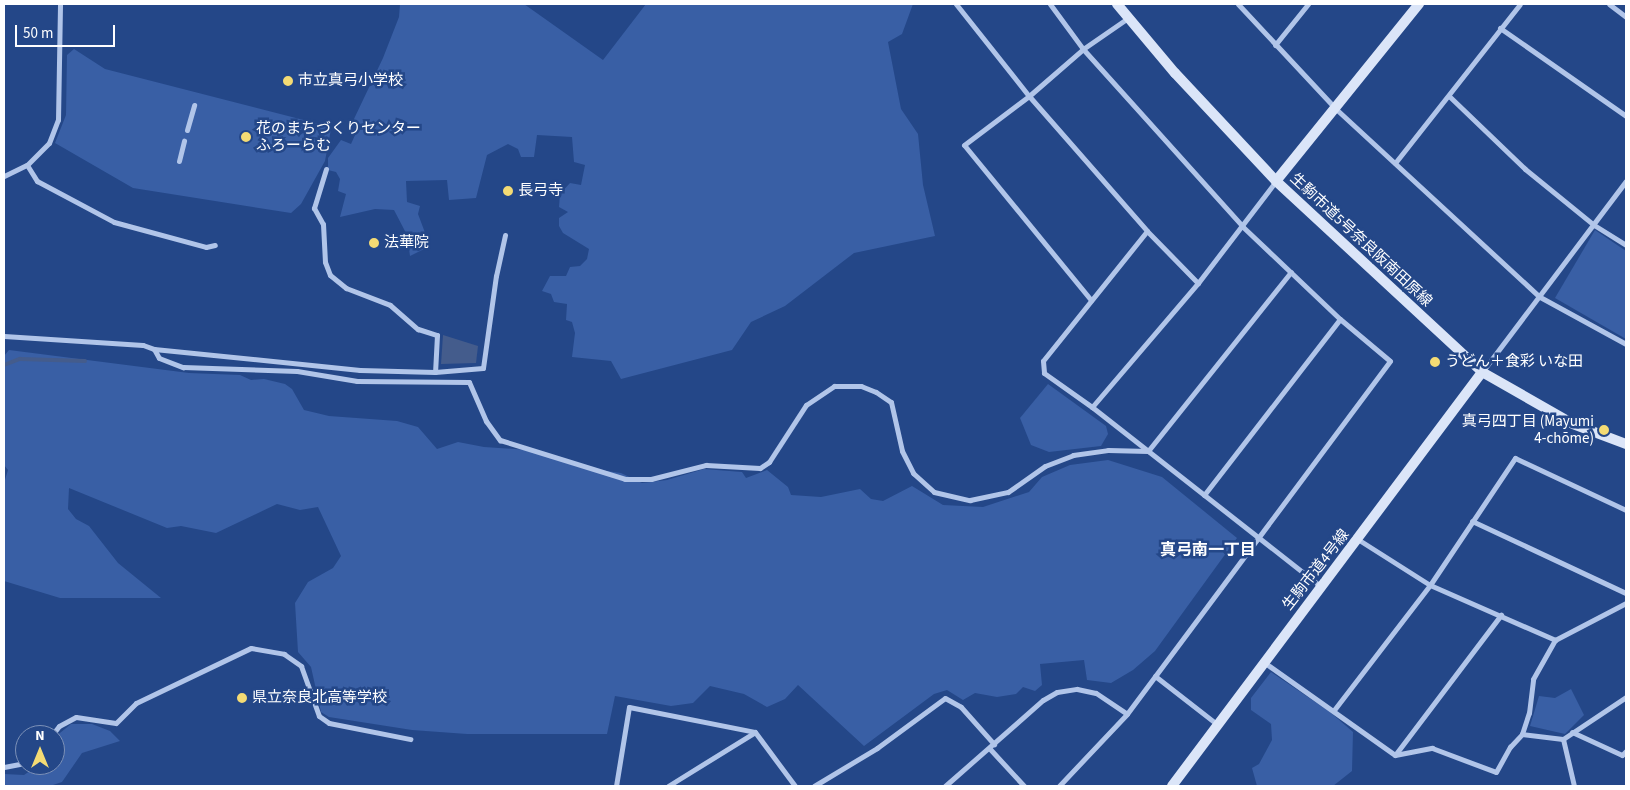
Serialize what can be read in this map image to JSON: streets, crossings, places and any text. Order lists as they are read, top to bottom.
{
  "streets": {
    "street": ["生駒市道5号奈良阪南田原線", "生駒市道4号線"]
  },
  "crossings": [
    ["生駒市道5号奈良阪南田原線", "生駒市道4号線"]
  ],
  "districts": ["真弓南一丁目"],
  "places": [
    "市立真弓小学校",
    "花のまちづくりセンター ふろーらむ",
    "長弓寺",
    "法華院",
    "うどん＋食彩 いな田",
    "真弓四丁目 (Mayumi 4-chōme)",
    "県立奈良北高等学校"
  ],
  "scale_bar": "50 m",
  "north": "top"
}
